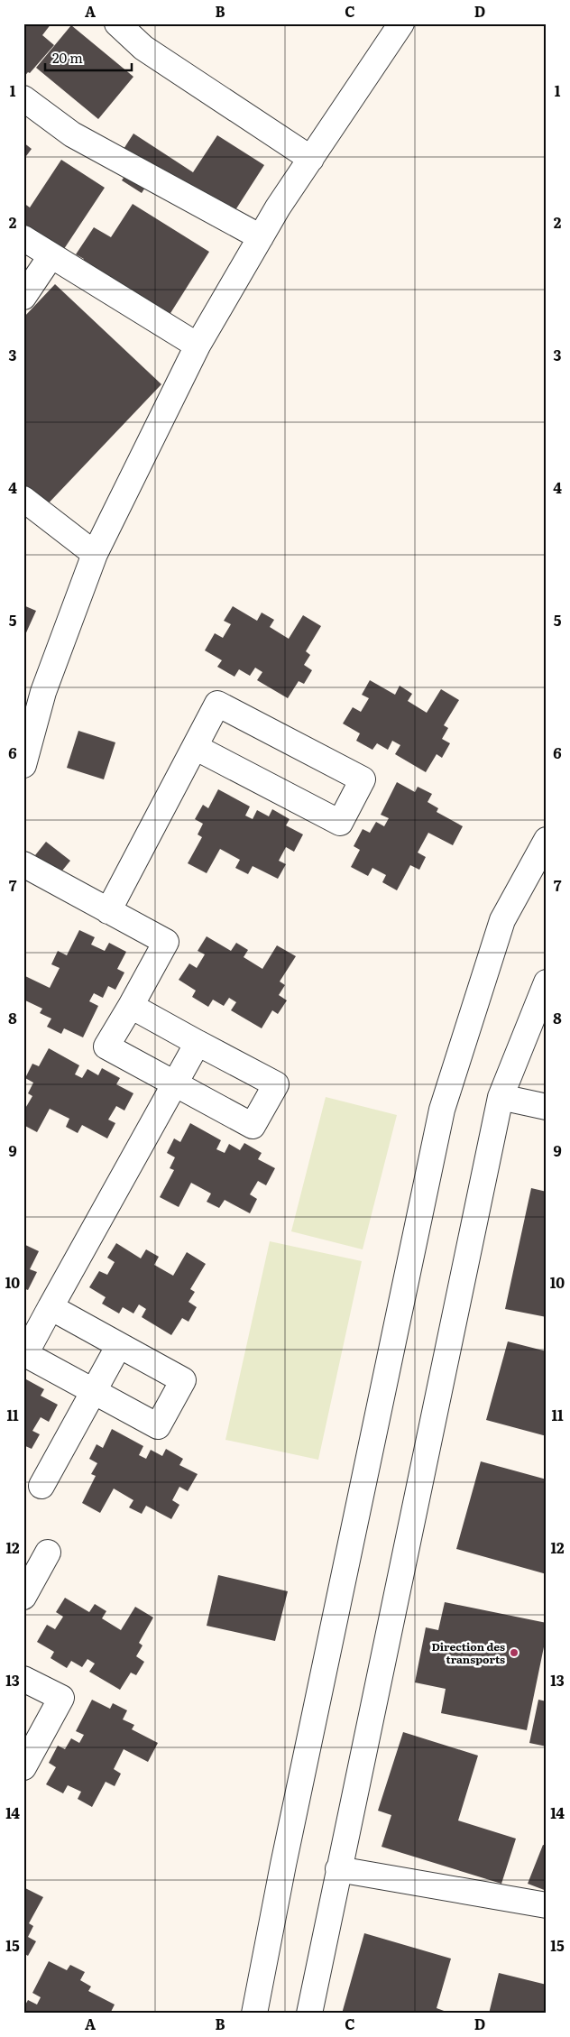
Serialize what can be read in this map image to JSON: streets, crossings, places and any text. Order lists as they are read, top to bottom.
{
  "places": ["Direction des transports"],
  "scale_bar": "20 m",
  "grid": {
    "columns": [
      "A",
      "B",
      "C",
      "D"
    ],
    "rows": [
      "1",
      "2",
      "3",
      "4",
      "5",
      "6",
      "7",
      "8",
      "9",
      "10",
      "11",
      "12",
      "13",
      "14",
      "15"
    ]
  }
}
